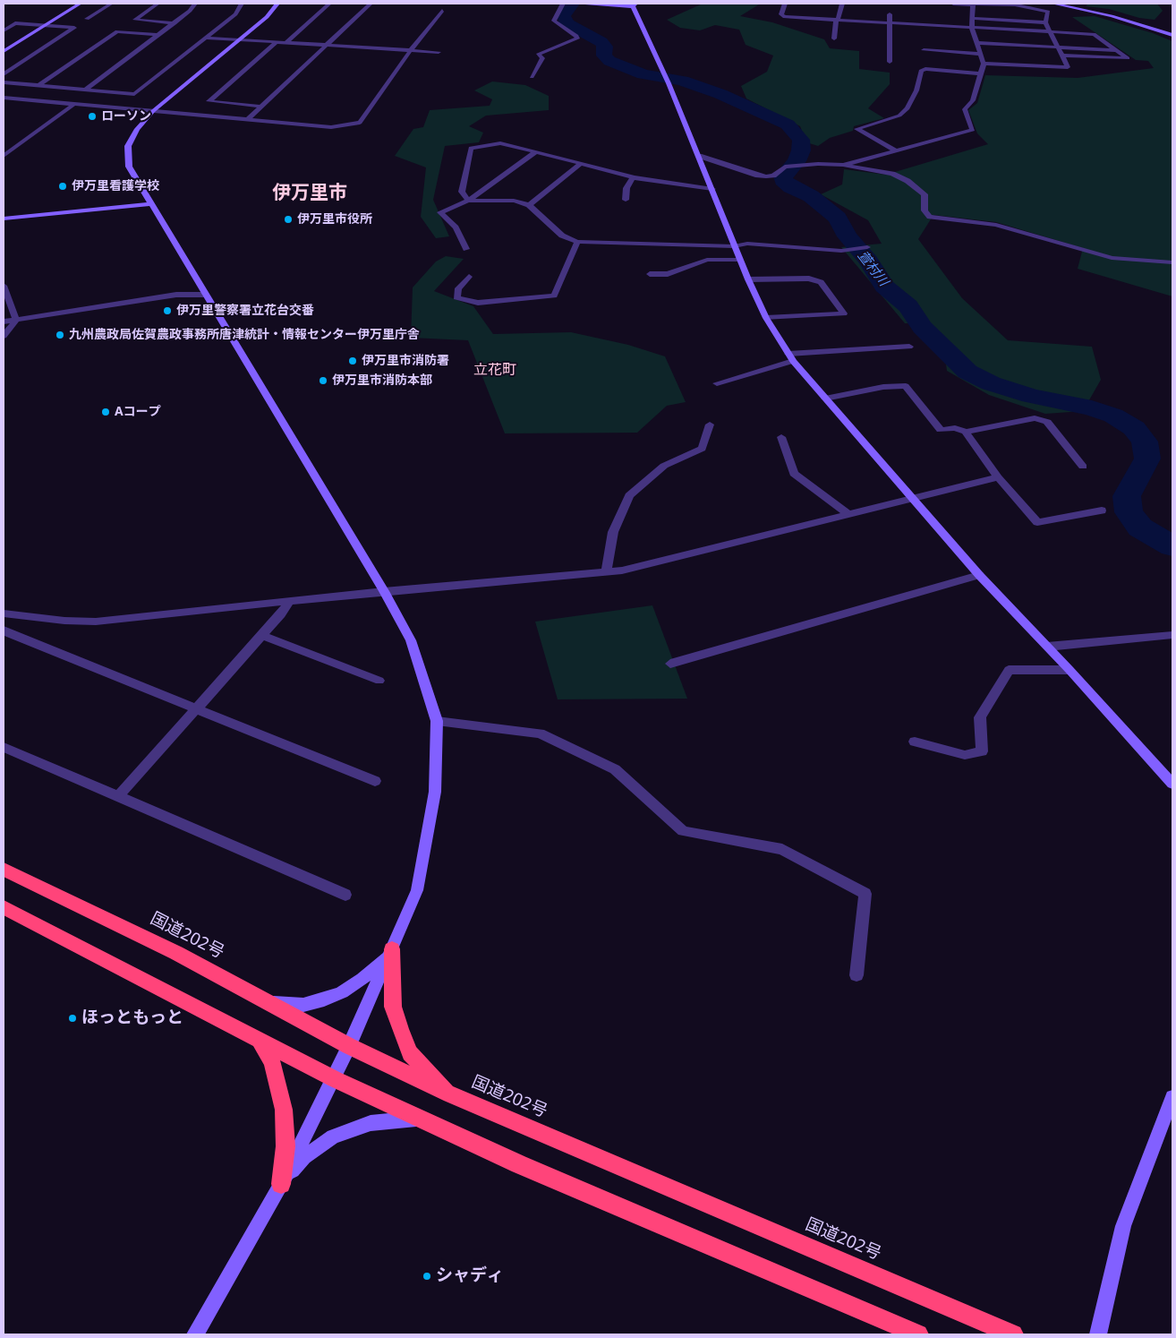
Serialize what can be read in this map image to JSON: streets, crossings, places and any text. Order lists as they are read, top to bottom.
{
  "streets": {
    "highway": ["国道202号"]
  },
  "districts": ["伊万里市", "立花町"],
  "water": ["萱村川"],
  "places": [
    "ローソン",
    "伊万里看護学校",
    "伊万里市役所",
    "伊万里警察署立花台交番",
    "九州農政局佐賀農政事務所唐津統計・情報センター伊万里庁舎",
    "伊万里市消防署",
    "伊万里市消防本部",
    "Aコープ",
    "ほっともっと",
    "シャディ"
  ]
}
